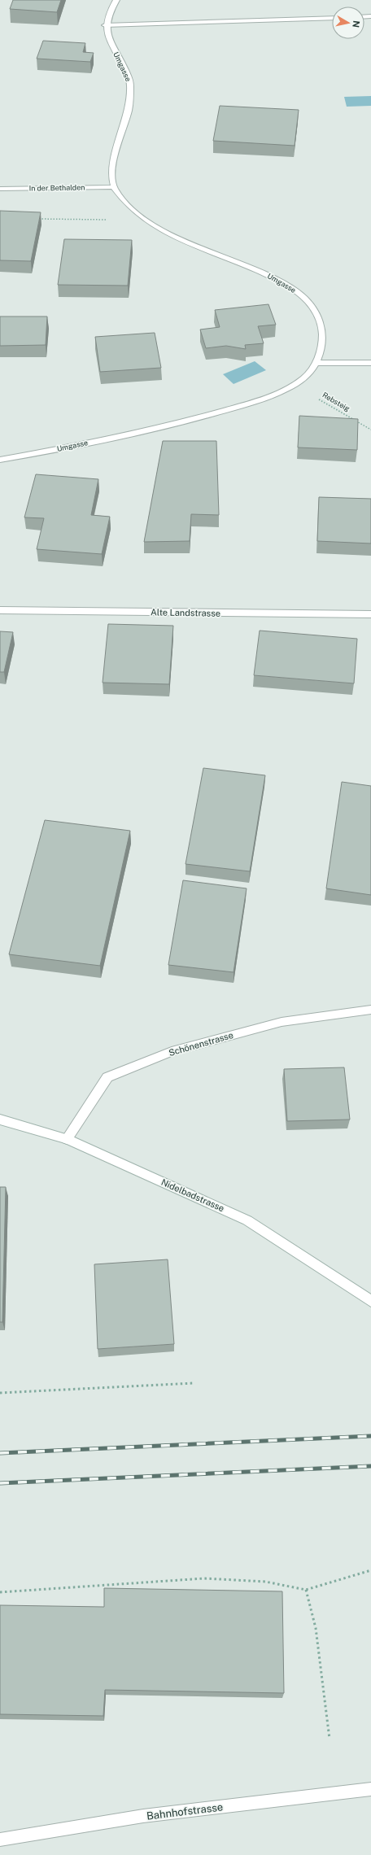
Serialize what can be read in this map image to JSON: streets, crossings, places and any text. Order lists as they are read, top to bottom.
{
  "streets": {
    "street": [
      "Umgasse",
      "In der Bethalden",
      "Alte Landstrasse",
      "Schönenstrasse",
      "Nidelbadstrasse",
      "Bahnhofstrasse"
    ],
    "path": ["Rebsteig"]
  },
  "crossings": [
    ["Umgasse", "In der Bethalden"],
    ["Umgasse", "Rebsteig"],
    ["Schönenstrasse", "Nidelbadstrasse"]
  ],
  "north": "right"
}
